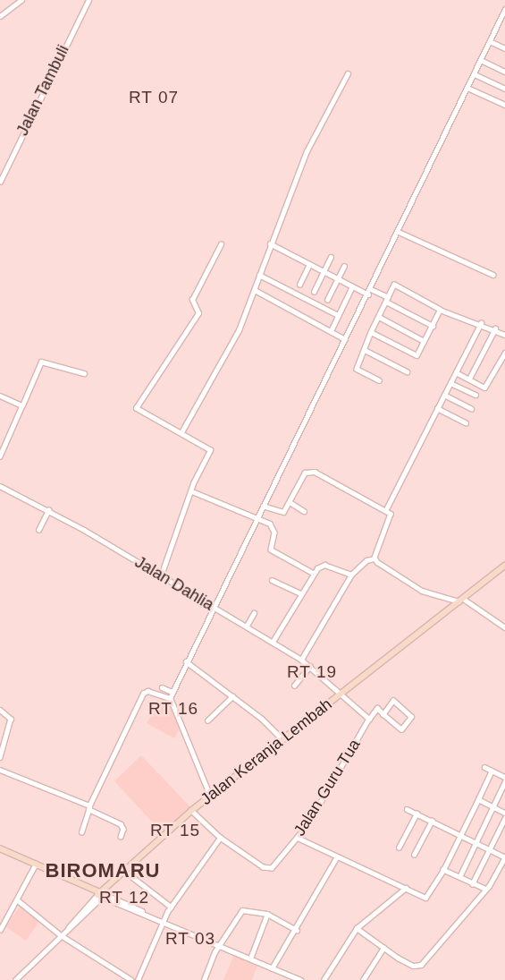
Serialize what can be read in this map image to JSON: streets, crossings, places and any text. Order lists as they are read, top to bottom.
{
  "streets": {
    "main road": ["Jalan Keranja Lembah"],
    "street": ["Jalan Tambuli", "Jalan Dahlia", "Jalan Guru Tua"]
  },
  "crossings": [
    ["Jalan Dahlia", "Jalan Keranja Lembah"],
    ["Jalan Keranja Lembah", "Jalan Guru Tua"]
  ],
  "districts": [
    "RT 07",
    "RT 19",
    "RT 16",
    "RT 15",
    "BIROMARU",
    "RT 12",
    "RT 03"
  ]
}
